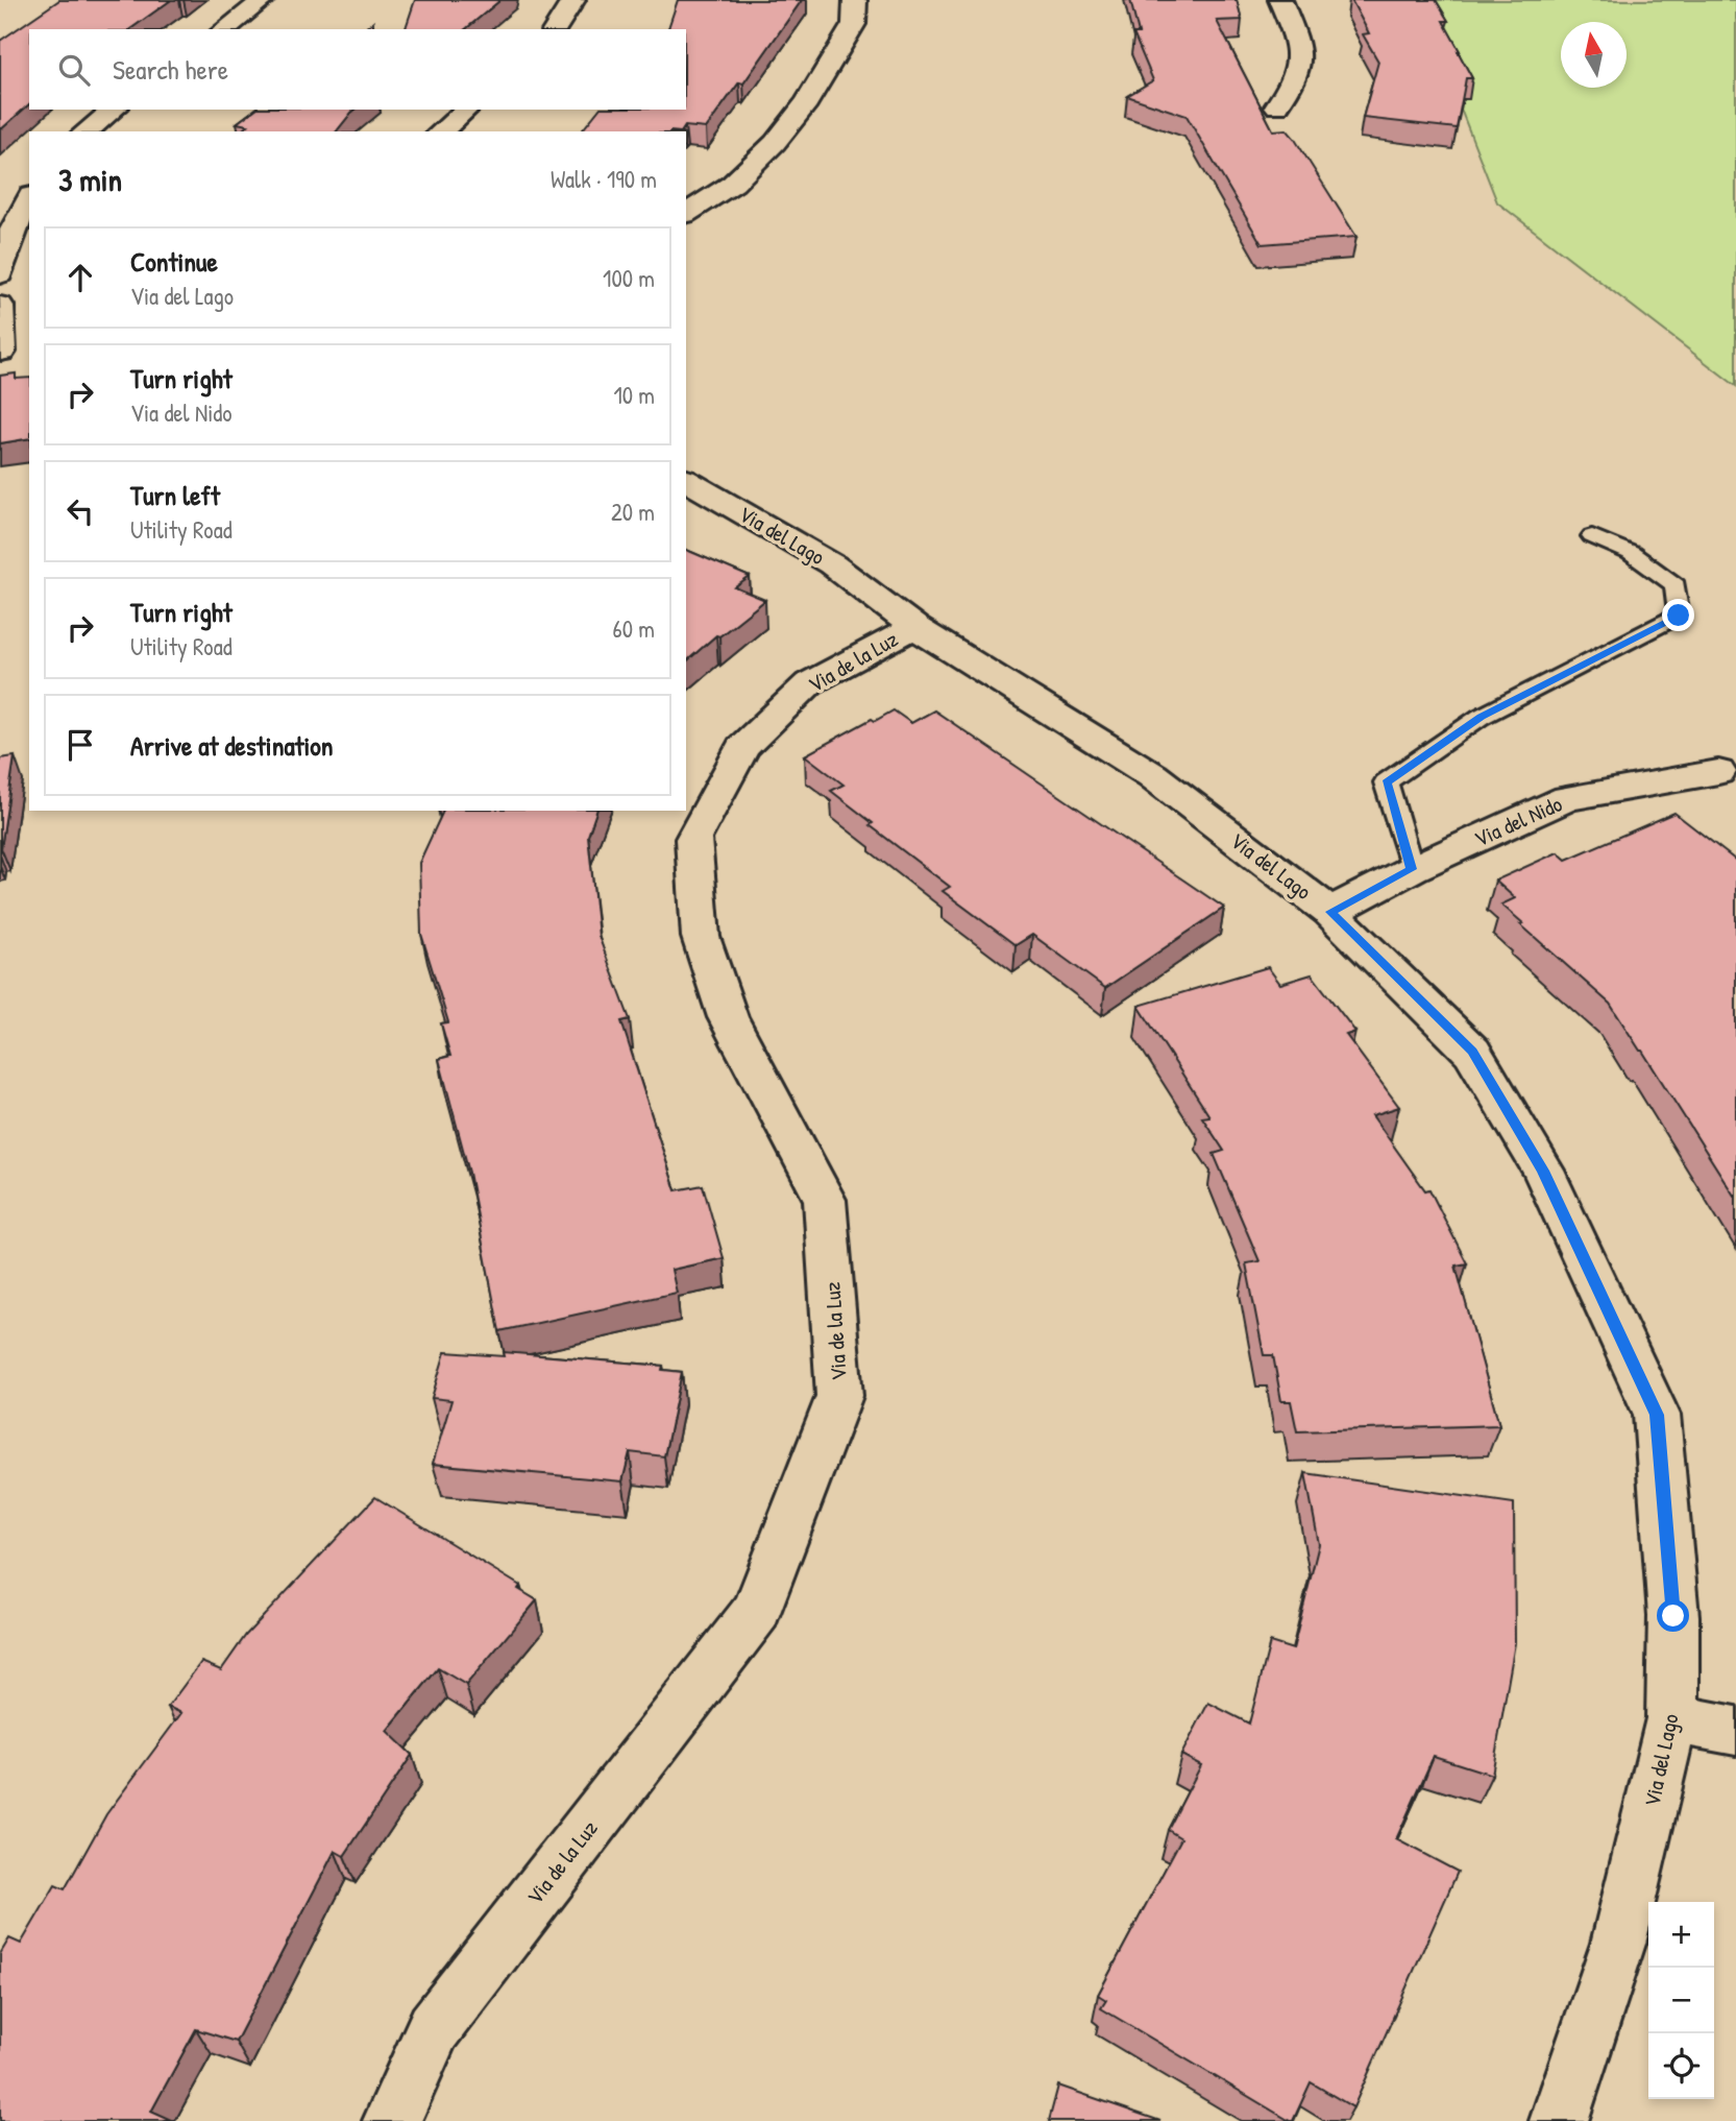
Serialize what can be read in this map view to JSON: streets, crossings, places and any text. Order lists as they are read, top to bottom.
{
  "streets": {
    "street": ["Via del Lago", "Via de la Luz", "Via del Nido"]
  },
  "crossings": [
    ["Via del Lago", "Via de la Luz"],
    ["Via del Lago", "Via del Nido"]
  ],
  "north": "top",
  "page": {
    "search": "Search here",
    "heading": ["3 min", "Walk · 190 m"],
    "list": [
      ["Continue", "Via del Lago", "100 m"],
      ["Turn right", "Via del Nido", "10 m"],
      ["Turn left", "Utility Road", "20 m"],
      ["Turn right", "Utility Road", "60 m"],
      "Arrive at destination"
    ],
    "map_buttons": ["+", "−"]
  }
}
